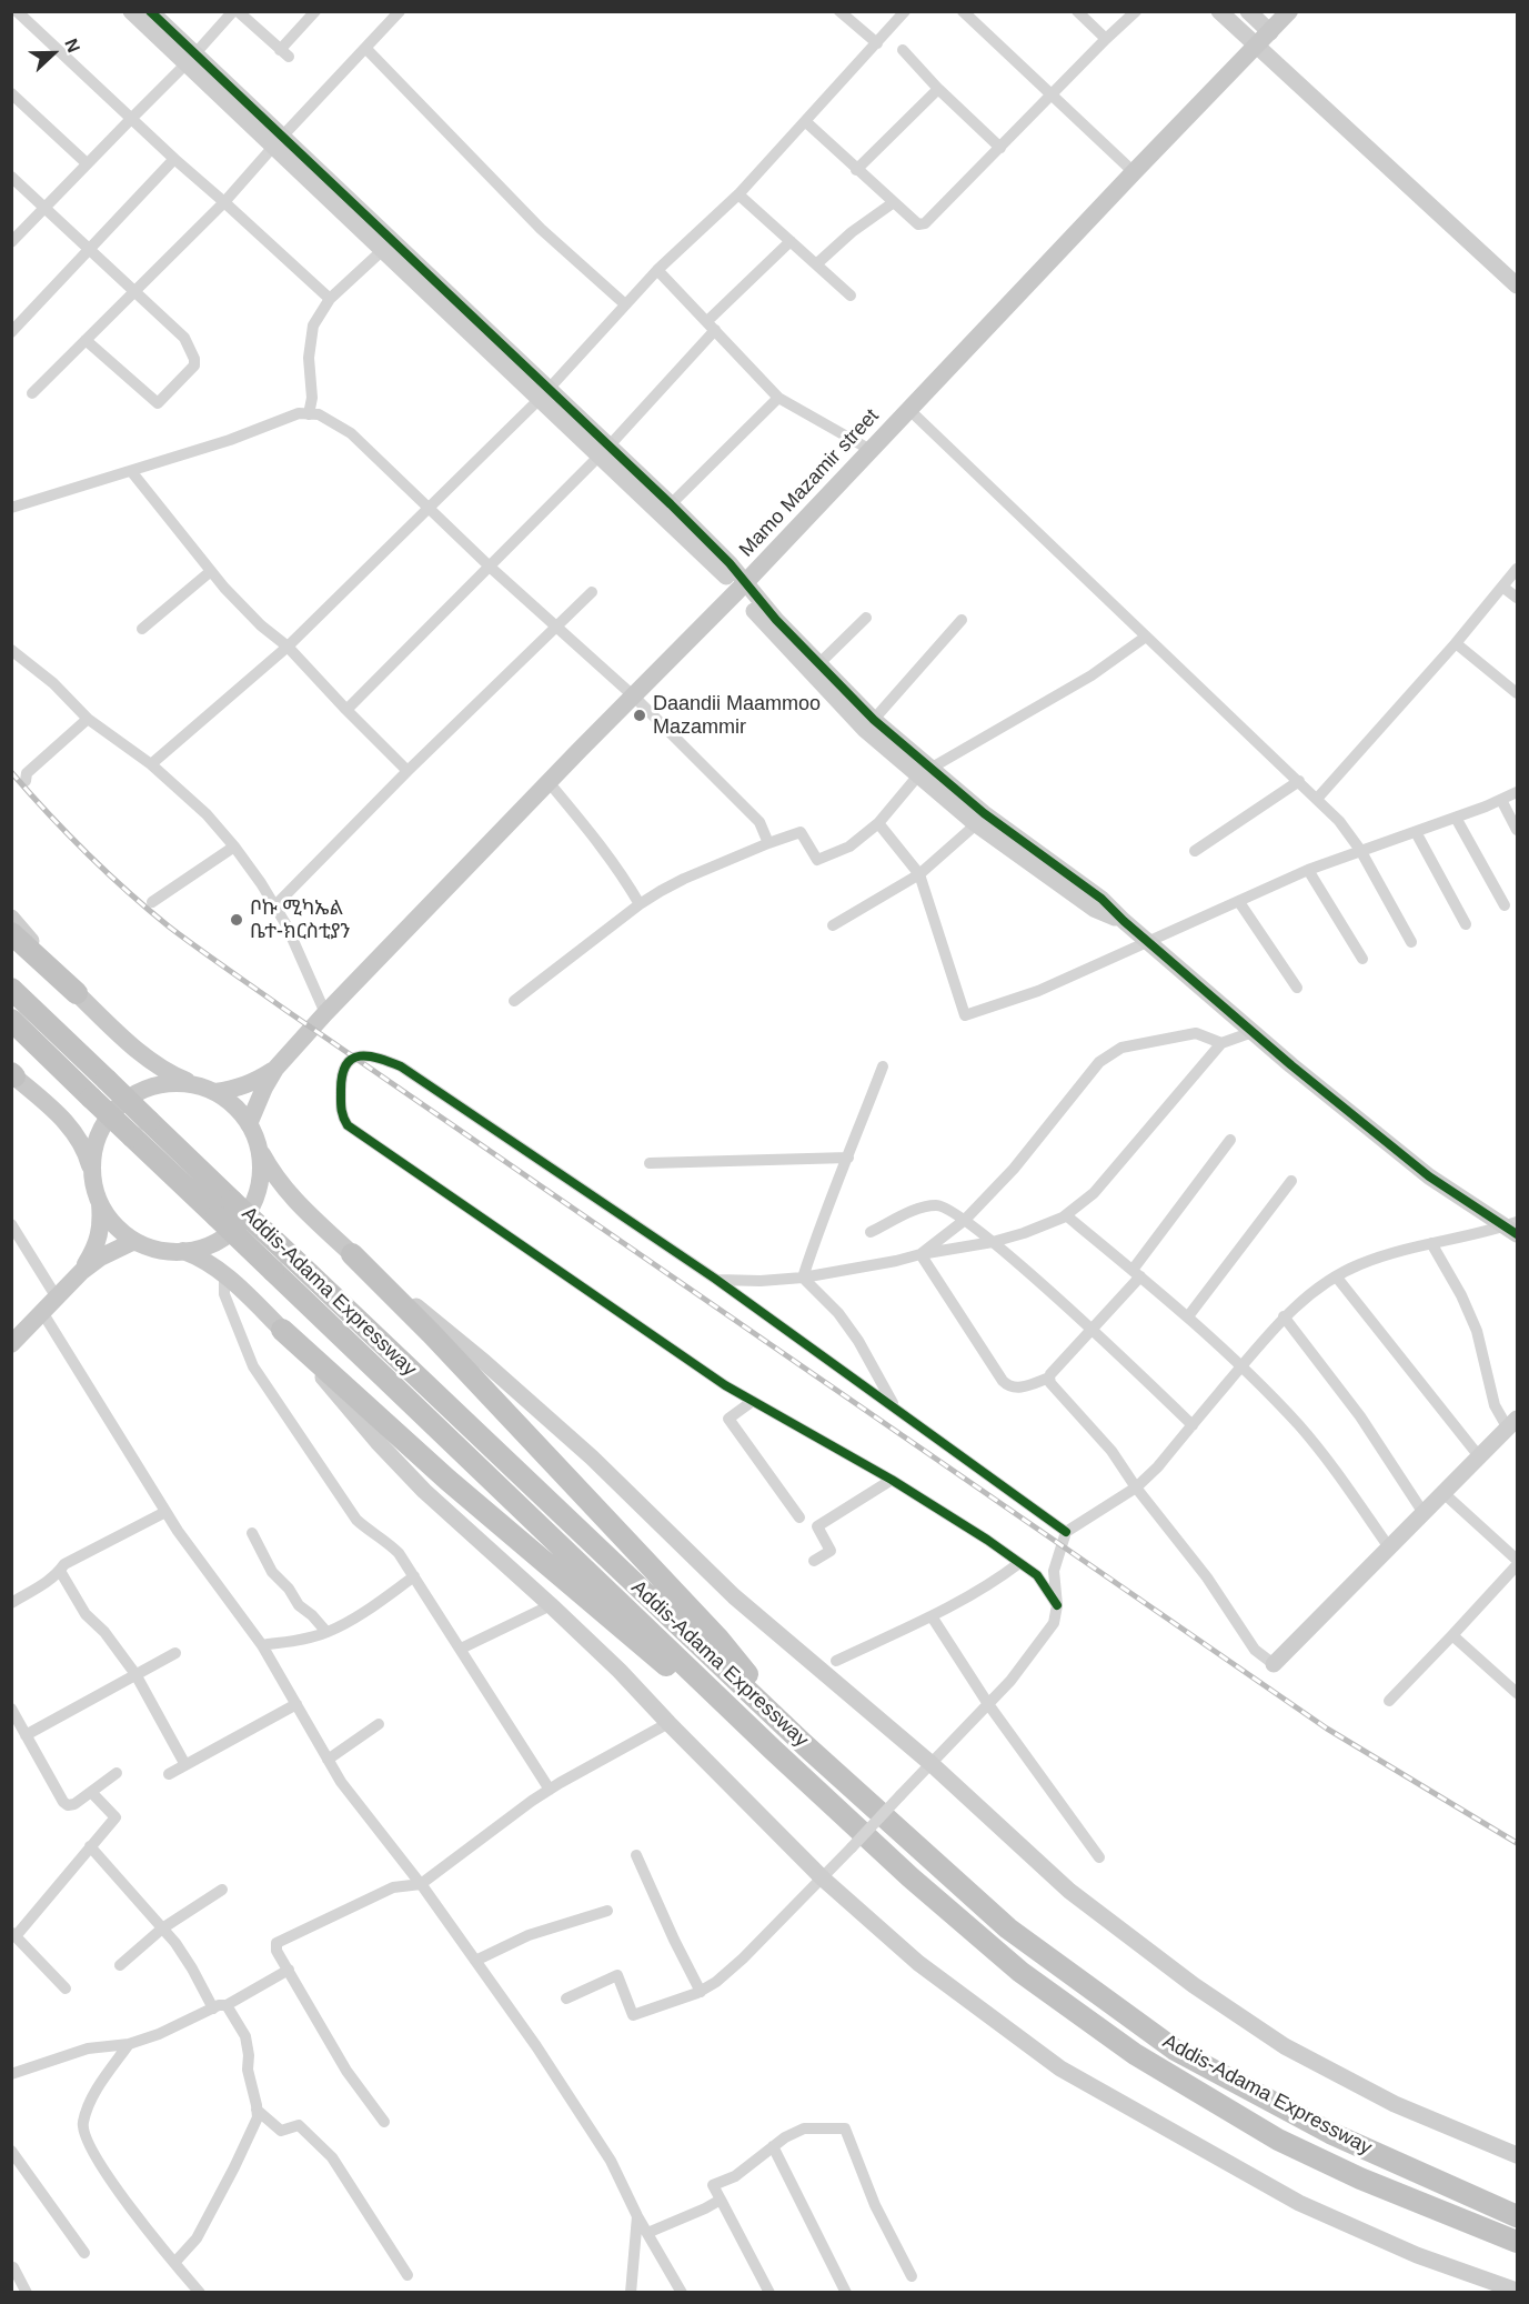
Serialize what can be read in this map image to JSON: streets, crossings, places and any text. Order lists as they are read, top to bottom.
{
  "streets": {
    "highway": ["Addis-Adama Expressway"],
    "main road": ["Mamo Mazamir street"]
  },
  "places": ["Daandii Maammoo Mazammir", "ቦኩ ሚካኤል ቤተ-ክርስቲያን"],
  "north": "right"
}
